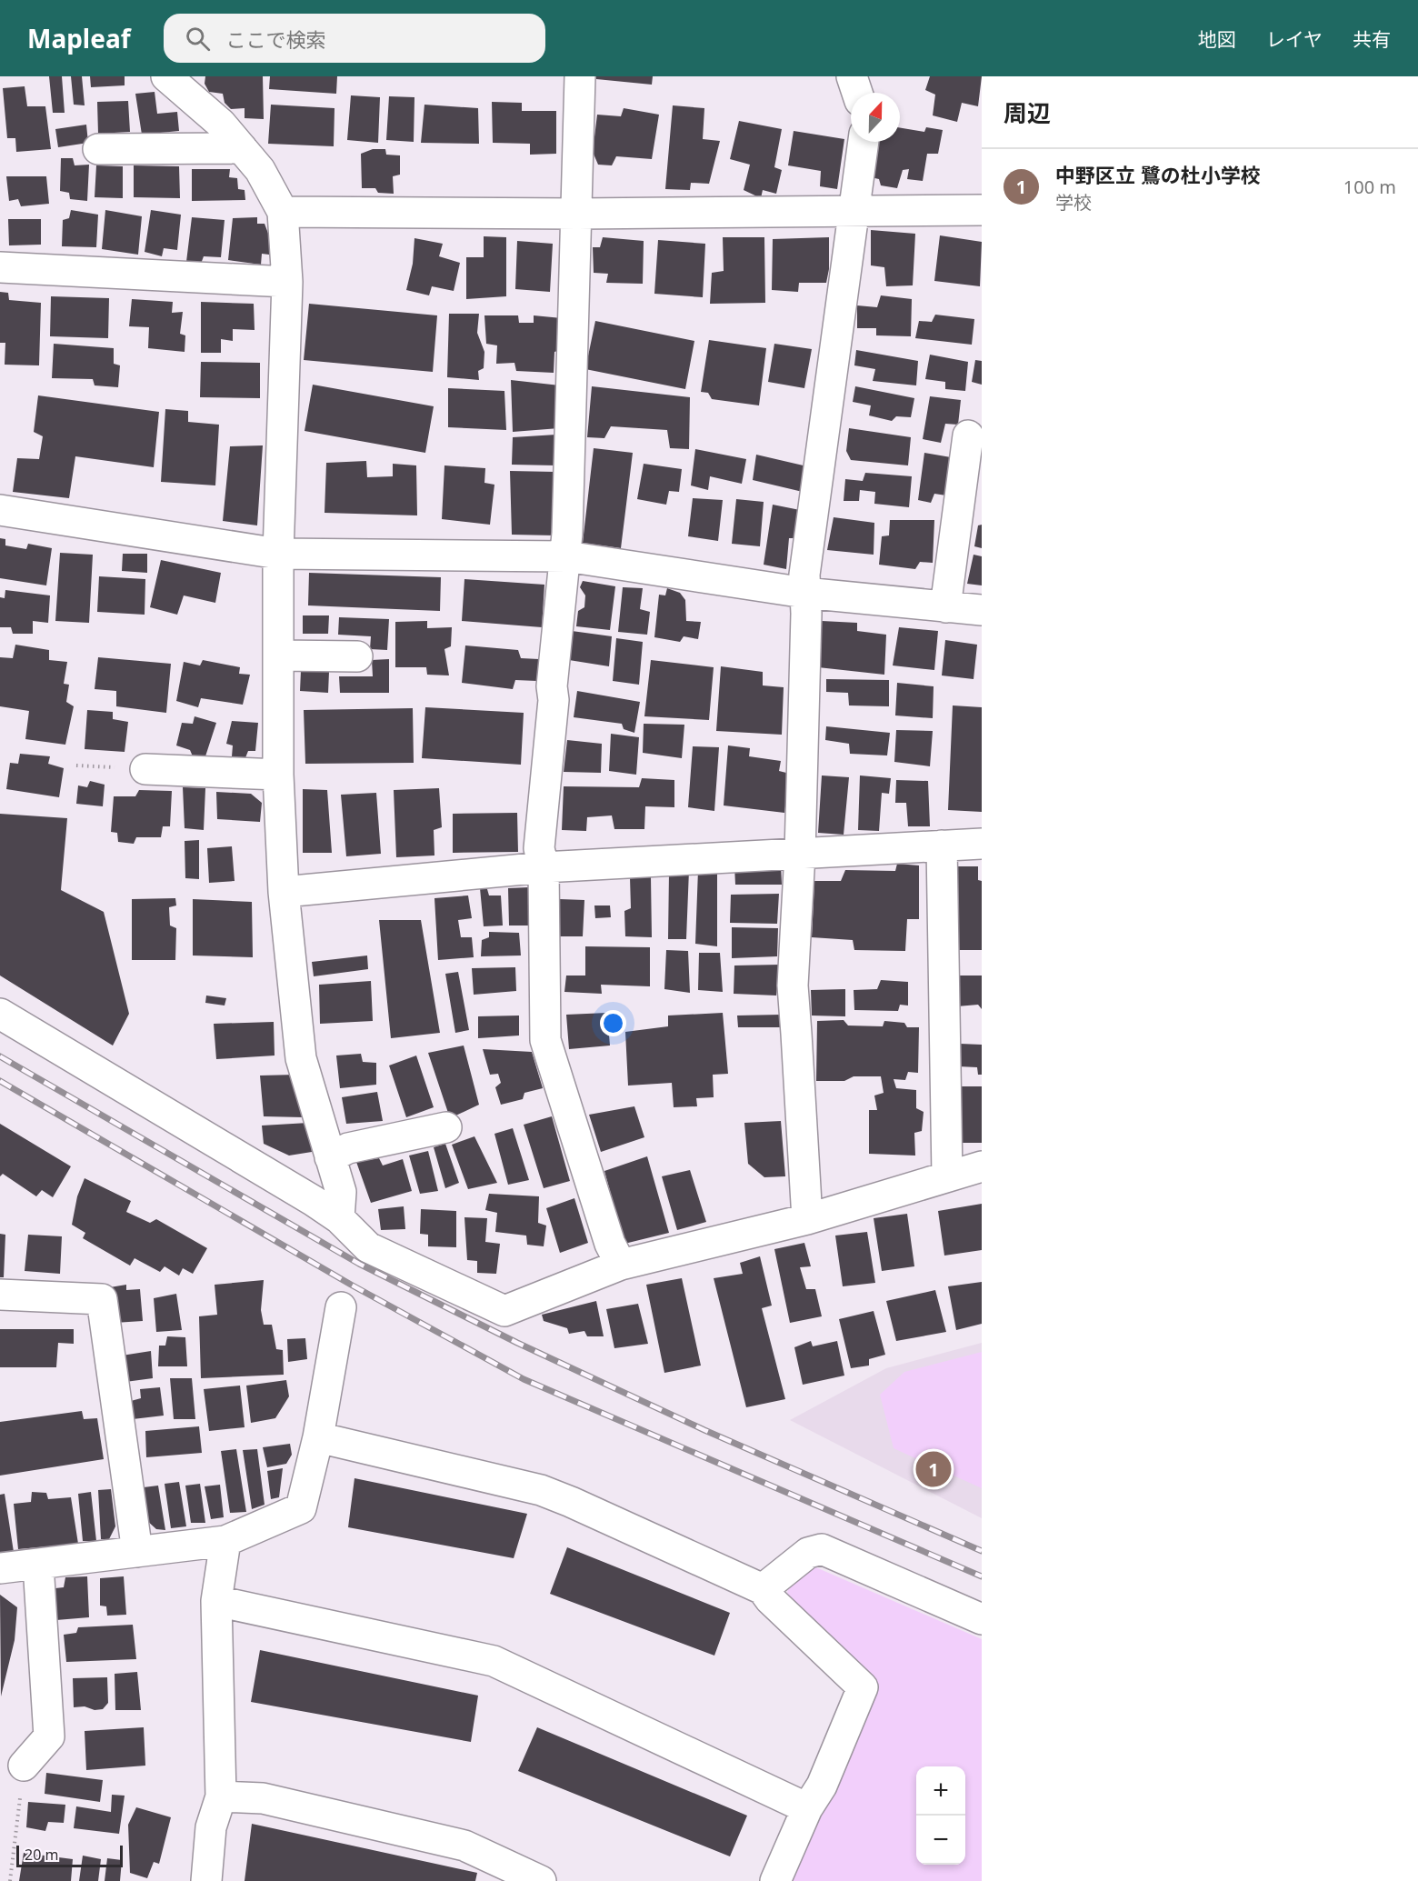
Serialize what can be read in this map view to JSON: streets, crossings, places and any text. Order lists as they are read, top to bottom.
{
  "scale_bar": "20 m",
  "north": "top",
  "page": {
    "header": "Mapleaf",
    "search": "ここで検索",
    "nav": ["地図", "レイヤ", "共有"],
    "heading": "周辺",
    "list": [
      {
        "mark": "1",
        "name": "中野区立 鷺の杜小学校",
        "note": "学校",
        "value": "100 m"
      }
    ],
    "pins": "1",
    "map_buttons": ["+", "−"],
    "scale": "20 m"
  }
}
